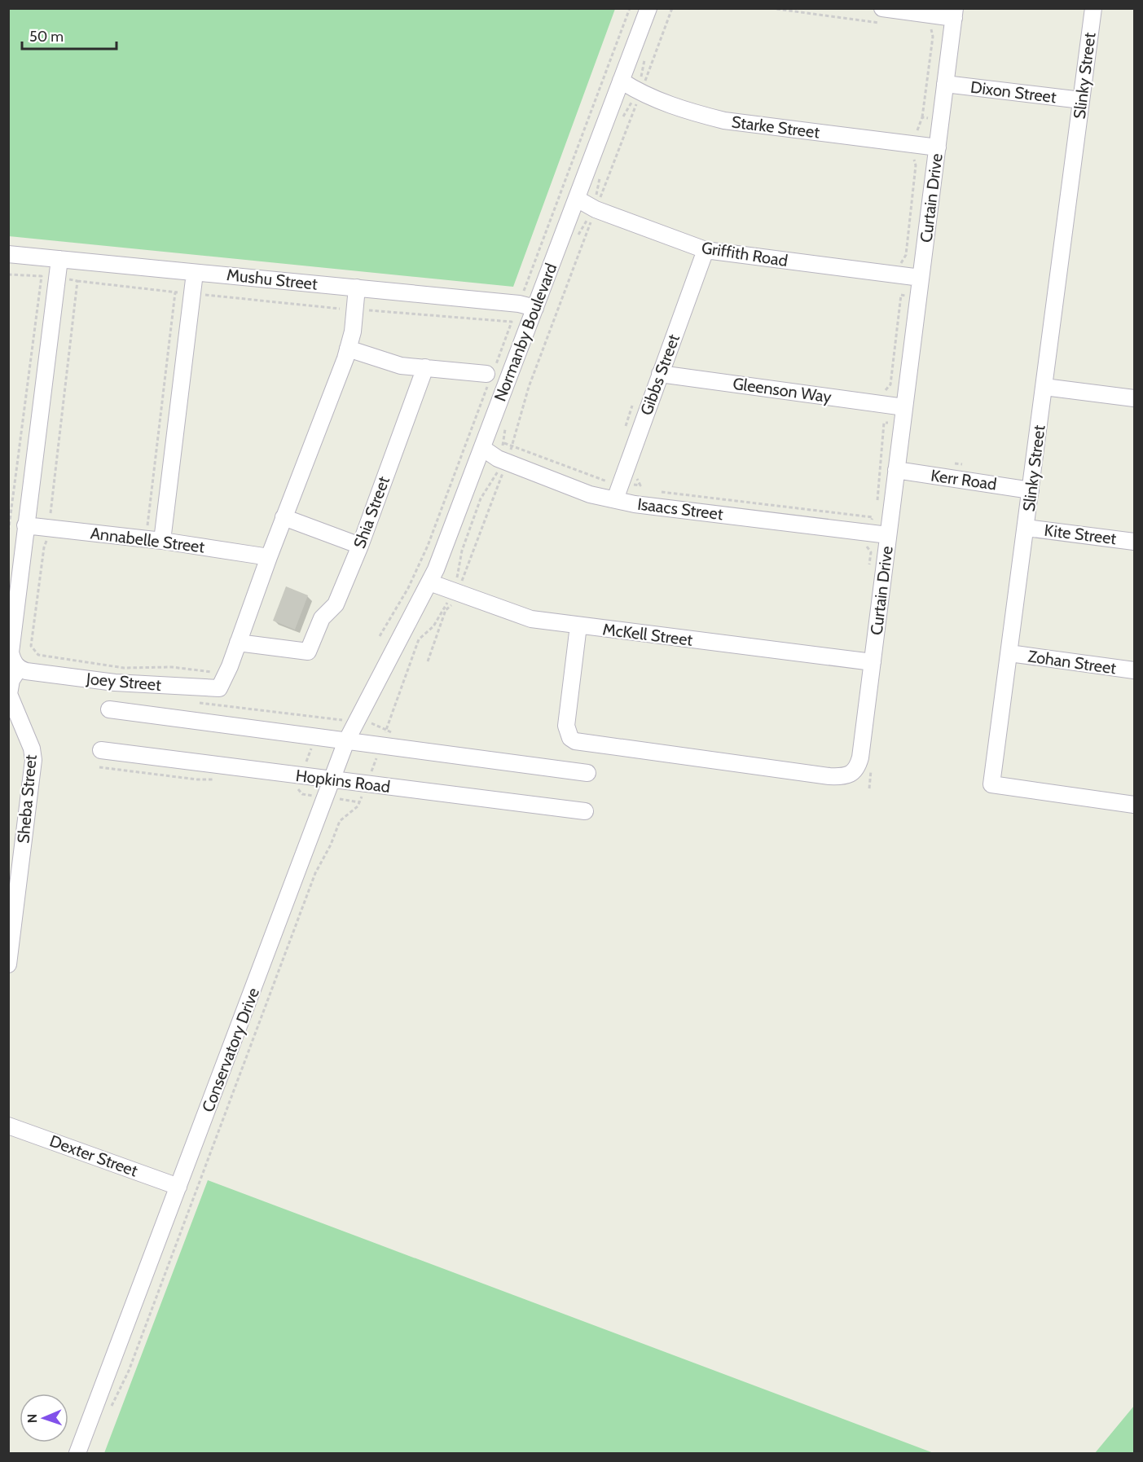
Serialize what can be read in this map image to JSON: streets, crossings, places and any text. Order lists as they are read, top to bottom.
{
  "streets": {
    "street": [
      "Slinky Street",
      "Dixon Street",
      "Starke Street",
      "Curtain Drive",
      "Griffith Road",
      "Mushu Street",
      "Normanby Boulevard",
      "Gibbs Street",
      "Gleenson Way",
      "Kerr Road",
      "Isaacs Street",
      "Shia Street",
      "Kite Street",
      "Annabelle Street",
      "McKell Street",
      "Zohan Street",
      "Joey Street",
      "Hopkins Road",
      "Sheba Street",
      "Conservatory Drive",
      "Dexter Street"
    ]
  },
  "crossings": [
    ["Slinky Street", "Dixon Street"],
    ["Slinky Street", "Kerr Road"],
    ["Slinky Street", "Kite Street"],
    ["Slinky Street", "Zohan Street"],
    ["Dixon Street", "Curtain Drive"],
    ["Starke Street", "Curtain Drive"],
    ["Starke Street", "Normanby Boulevard"],
    ["Curtain Drive", "Griffith Road"],
    ["Curtain Drive", "Gleenson Way"],
    ["Curtain Drive", "Kerr Road"],
    ["Curtain Drive", "Isaacs Street"],
    ["Curtain Drive", "McKell Street"],
    ["Griffith Road", "Normanby Boulevard"],
    ["Griffith Road", "Gibbs Street"],
    ["Mushu Street", "Normanby Boulevard"],
    ["Mushu Street", "Joey Street"],
    ["Normanby Boulevard", "Isaacs Street"],
    ["Normanby Boulevard", "McKell Street"],
    ["Normanby Boulevard", "Conservatory Drive"],
    ["Gibbs Street", "Gleenson Way"],
    ["Gibbs Street", "Isaacs Street"],
    ["Shia Street", "Joey Street"],
    ["Annabelle Street", "Joey Street"],
    ["Joey Street", "Sheba Street"],
    ["Hopkins Road", "Conservatory Drive"],
    ["Conservatory Drive", "Dexter Street"]
  ],
  "scale_bar": "50 m",
  "north": "left"
}
